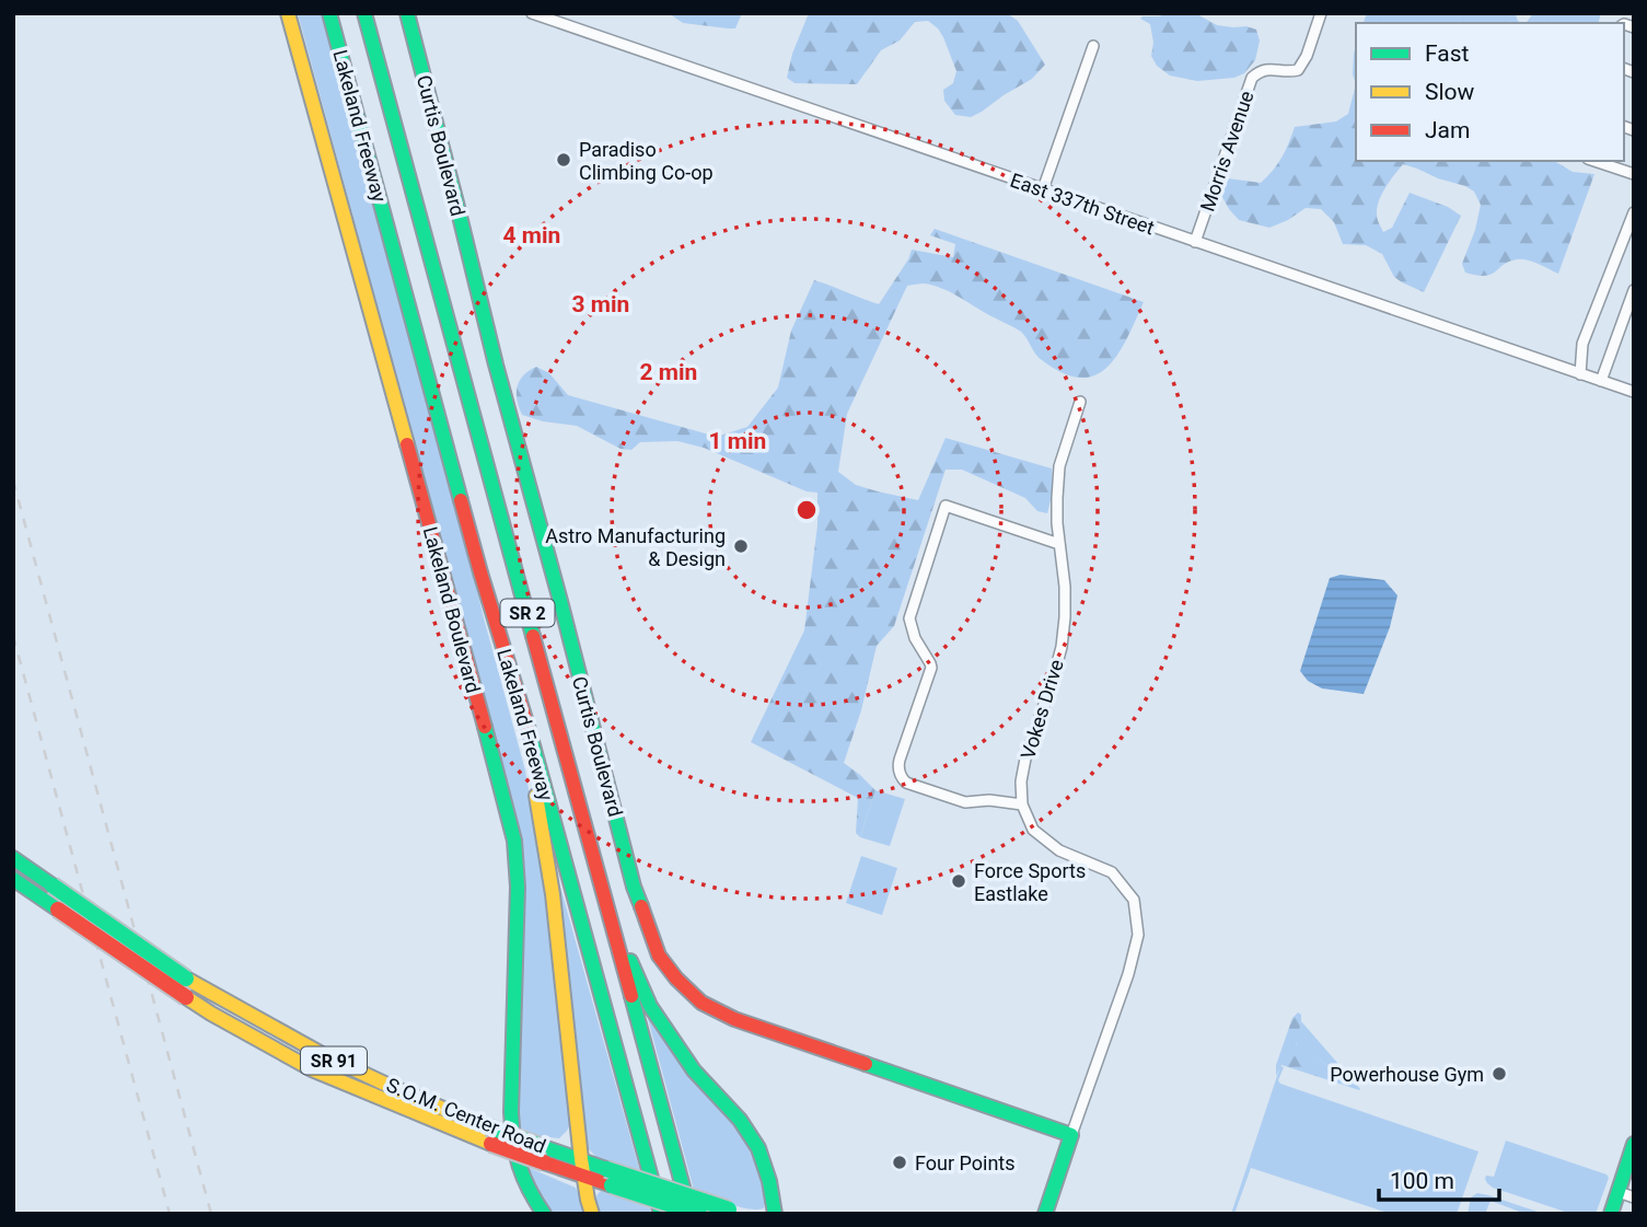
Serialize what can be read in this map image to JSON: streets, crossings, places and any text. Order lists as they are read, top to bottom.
{
  "streets": {
    "main road": [
      "Lakeland Freeway",
      "Curtis Boulevard",
      "Lakeland Boulevard",
      "SR 2",
      "SR 91",
      "S.O.M. Center Road"
    ],
    "street": ["Morris Avenue", "East 337th Street", "Vokes Drive"]
  },
  "crossings": [
    ["Morris Avenue", "East 337th Street"]
  ],
  "places": [
    "Paradiso Climbing Co-op",
    "Astro Manufacturing & Design",
    "Force Sports Eastlake",
    "Powerhouse Gym",
    "Four Points"
  ],
  "legend": ["Fast", "Slow", "Jam"],
  "scale_bar": "100 m",
  "rings": [
    "4 min",
    "3 min",
    "2 min",
    "1 min"
  ]
}
